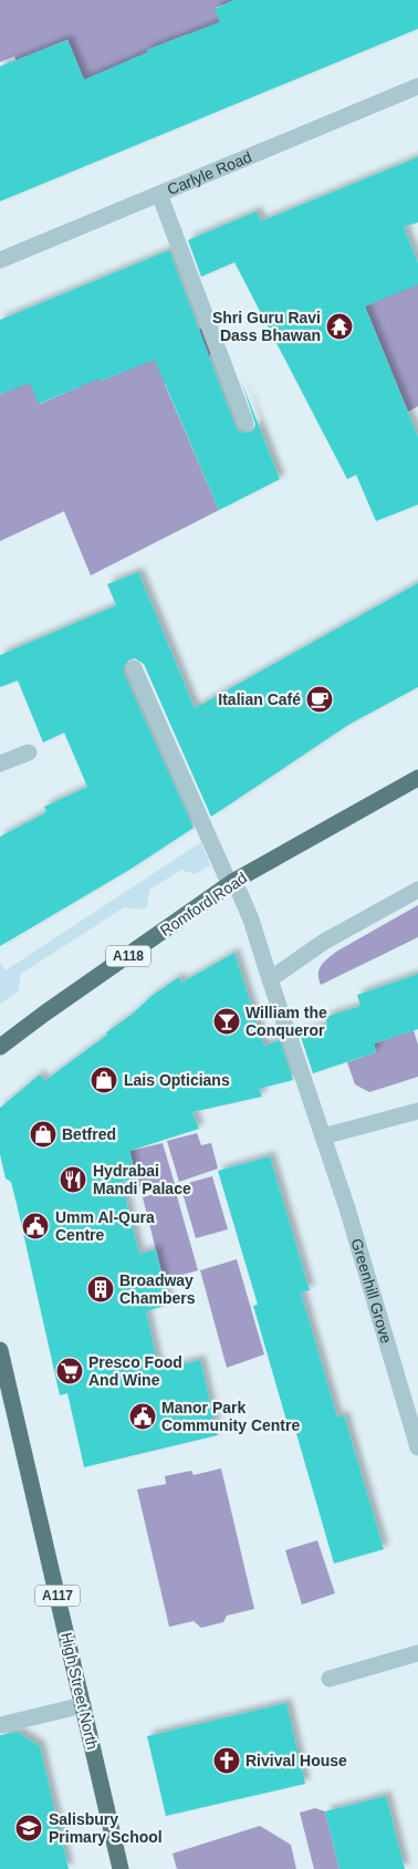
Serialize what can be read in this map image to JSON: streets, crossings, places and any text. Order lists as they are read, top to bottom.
{
  "streets": {
    "main road": [
      "Romford Road",
      "A118",
      "A117",
      "High Street North"
    ],
    "street": ["Carlyle Road", "Greenhill Grove"]
  },
  "crossings": [
    ["Romford Road", "Greenhill Grove"]
  ],
  "places": {
    "temple": ["Shri Guru Ravi Dass Bhawan"],
    "cafe": ["Italian Café"],
    "bar": ["William the Conqueror"],
    "shop": ["Lais Opticians", "Betfred"],
    "restaurant": ["Hydrabai Mandi Palace"],
    "public building": ["Umm Al-Qura Centre", "Manor Park Community Centre"],
    "building": ["Broadway Chambers"],
    "supermarket": ["Presco Food And Wine"],
    "church": ["Rivival House"],
    "school or university": ["Salisbury Primary School"]
  }
}
